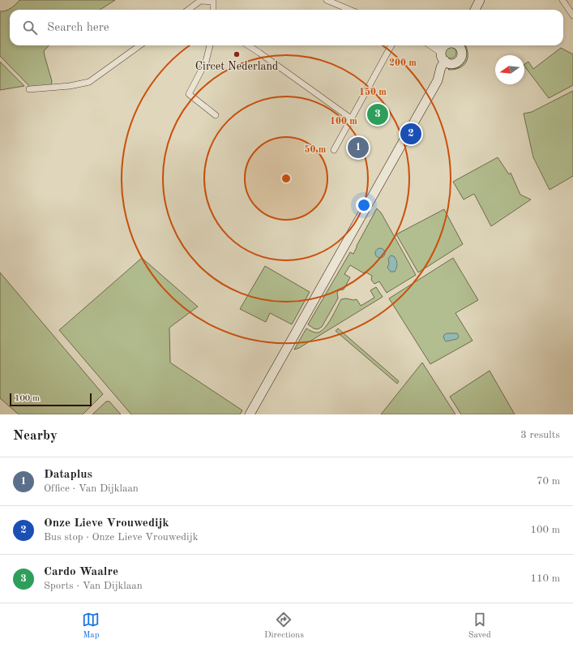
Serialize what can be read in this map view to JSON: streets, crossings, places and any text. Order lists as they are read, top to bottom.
{
  "places": ["Circet Nederland"],
  "scale_bar": "100 m",
  "north": "left",
  "page": {
    "search": "Search here",
    "pins": ["3", "2", "1"],
    "scale": "100 m",
    "heading": ["Nearby", "3 results"],
    "list": [
      {
        "mark": "1",
        "name": "Dataplus",
        "note": "Office · Van Dijklaan",
        "value": "70 m"
      },
      {
        "mark": "2",
        "name": "Onze Lieve Vrouwedijk",
        "note": "Bus stop · Onze Lieve Vrouwedijk",
        "value": "100 m"
      },
      {
        "mark": "3",
        "name": "Cardo Waalre",
        "note": "Sports · Van Dijklaan",
        "value": "110 m"
      }
    ],
    "nav": ["Map", "Directions", "Saved"]
  },
  "rings": [
    "200 m",
    "150 m",
    "100 m",
    "50 m"
  ]
}
